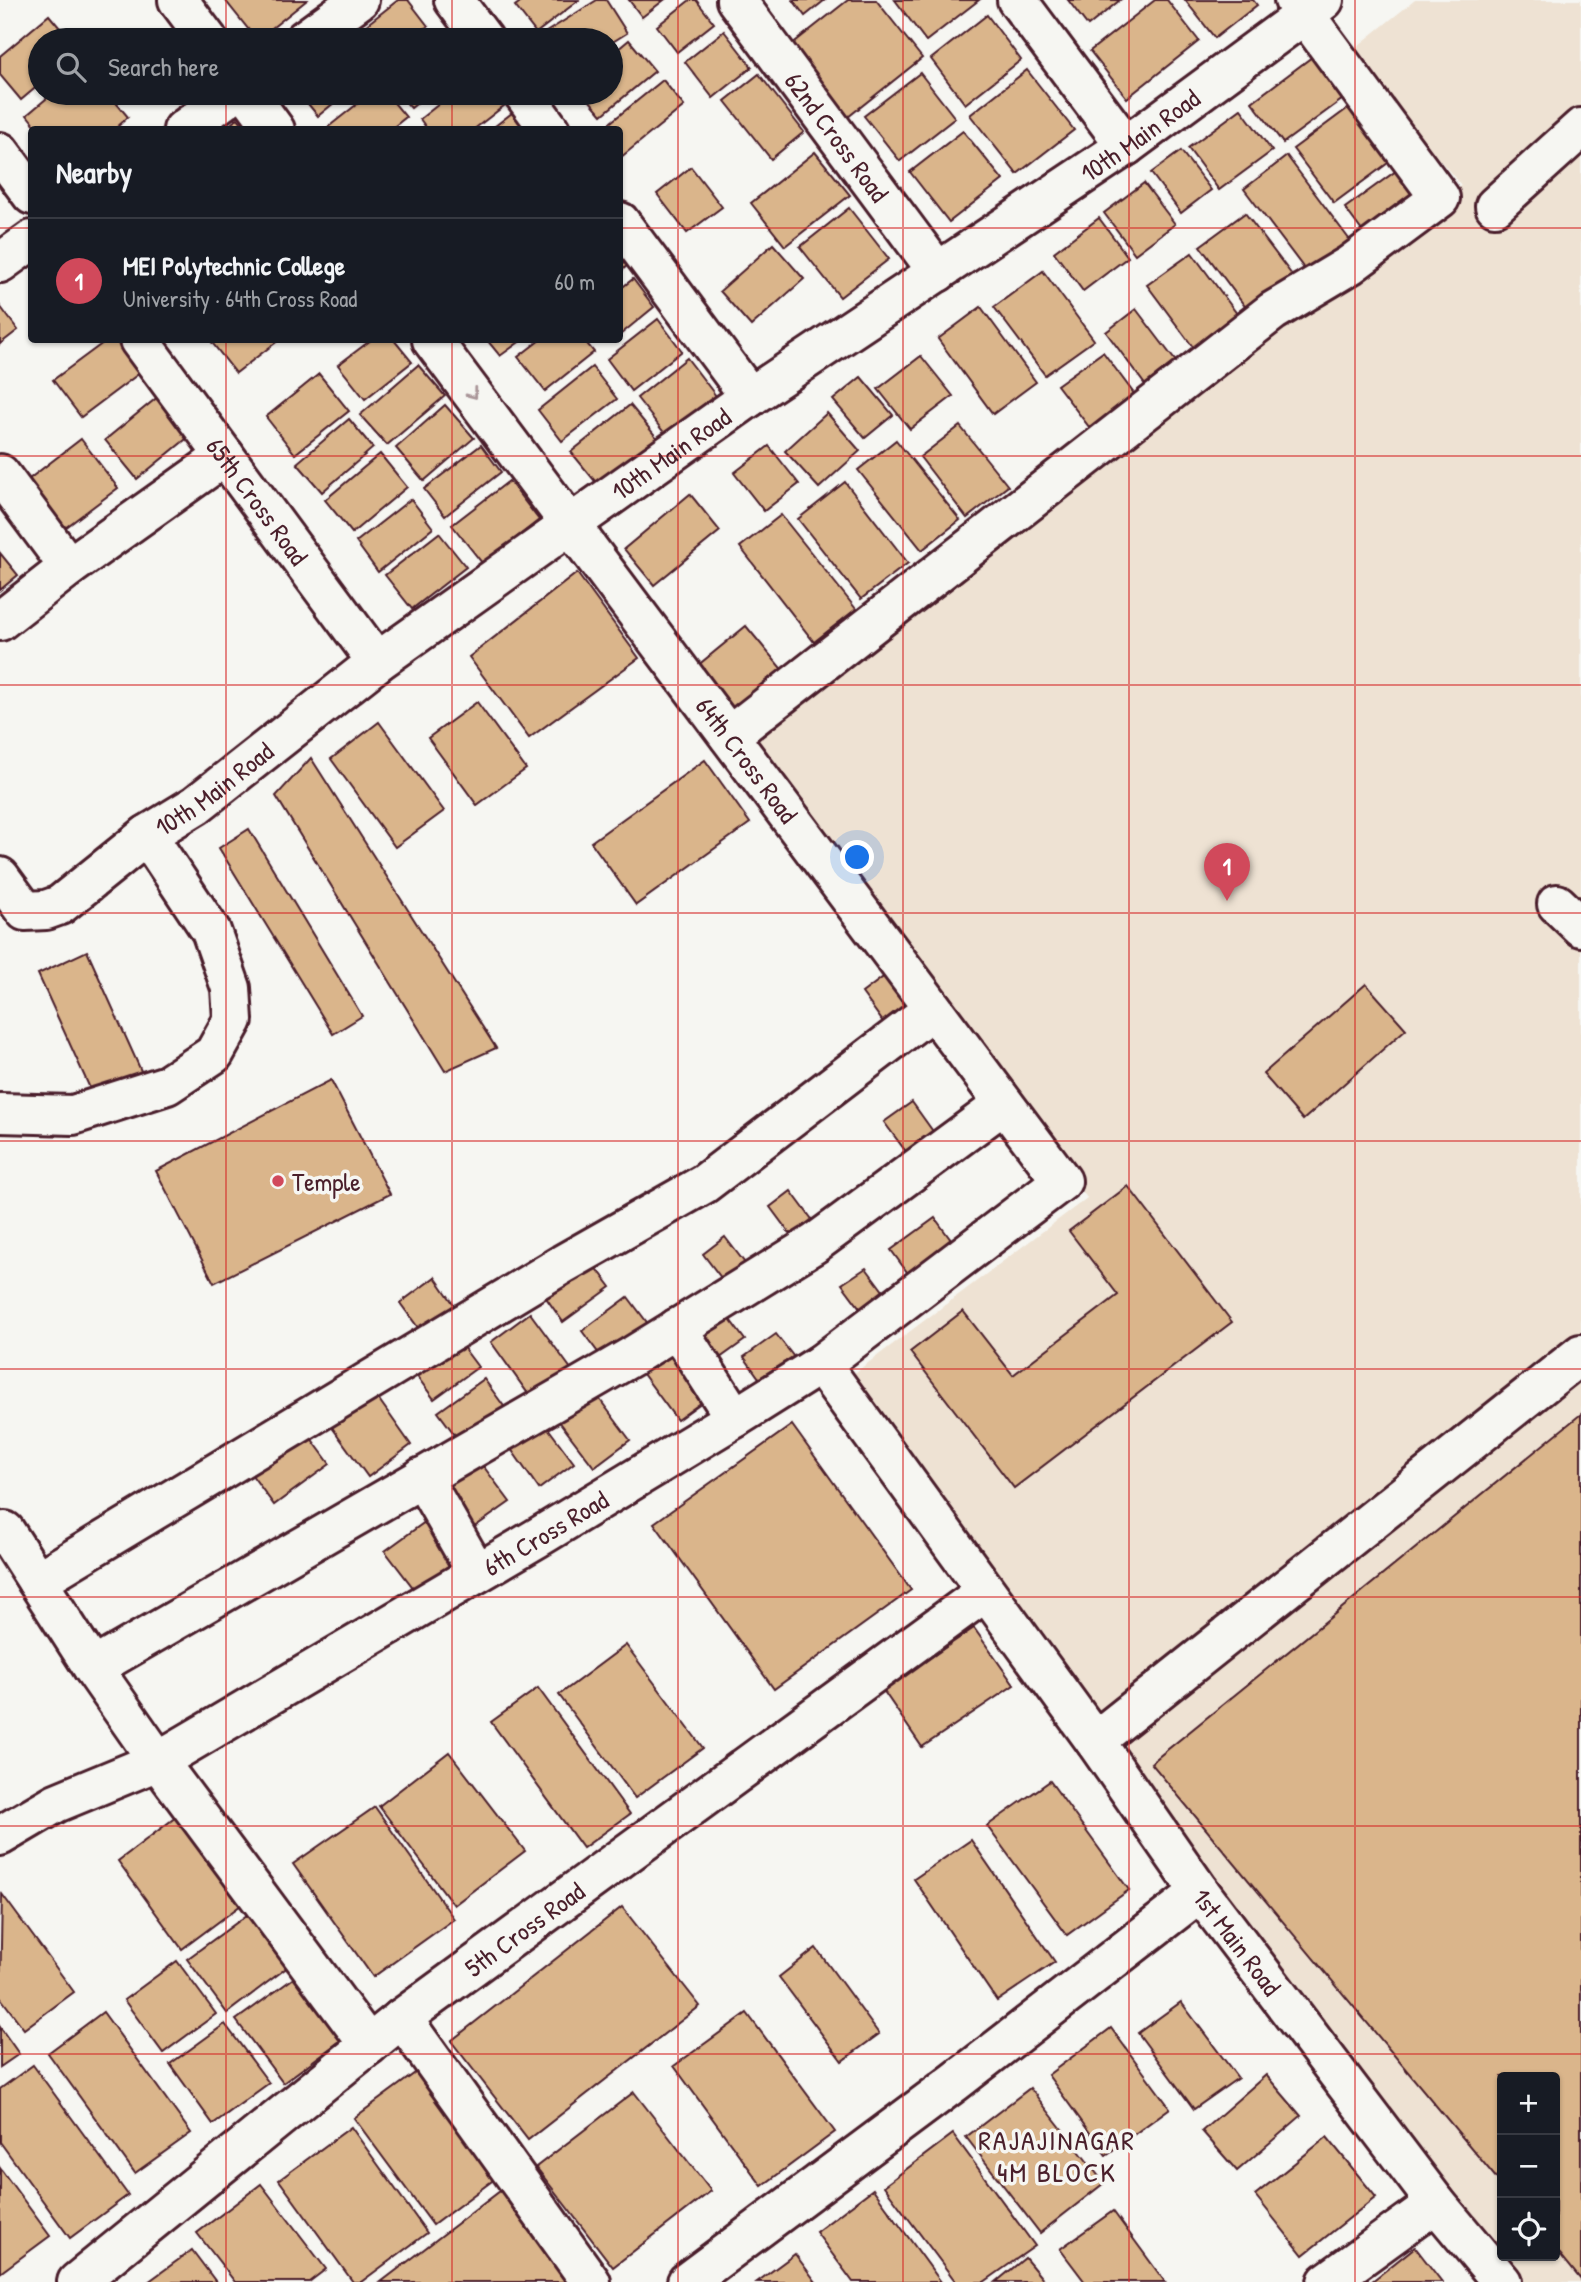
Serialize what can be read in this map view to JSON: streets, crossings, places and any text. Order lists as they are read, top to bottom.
{
  "streets": {
    "street": [
      "10th Main Road",
      "62nd Cross Road",
      "65th Cross Road",
      "64th Cross Road",
      "6th Cross Road",
      "5th Cross Road",
      "1st Main Road"
    ]
  },
  "crossings": [
    ["10th Main Road", "62nd Cross Road"],
    ["10th Main Road", "65th Cross Road"],
    ["10th Main Road", "64th Cross Road"],
    ["64th Cross Road", "6th Cross Road"],
    ["6th Cross Road", "1st Main Road"],
    ["5th Cross Road", "1st Main Road"]
  ],
  "districts": ["RAJAJINAGAR 4M BLOCK"],
  "places": ["Temple"],
  "page": {
    "search": "Search here",
    "heading": "Nearby",
    "list": [
      {
        "mark": "1",
        "name": "MEI Polytechnic College",
        "note": "University · 64th Cross Road",
        "value": "60 m"
      }
    ],
    "pins": "1",
    "map_buttons": ["+", "−"]
  }
}
